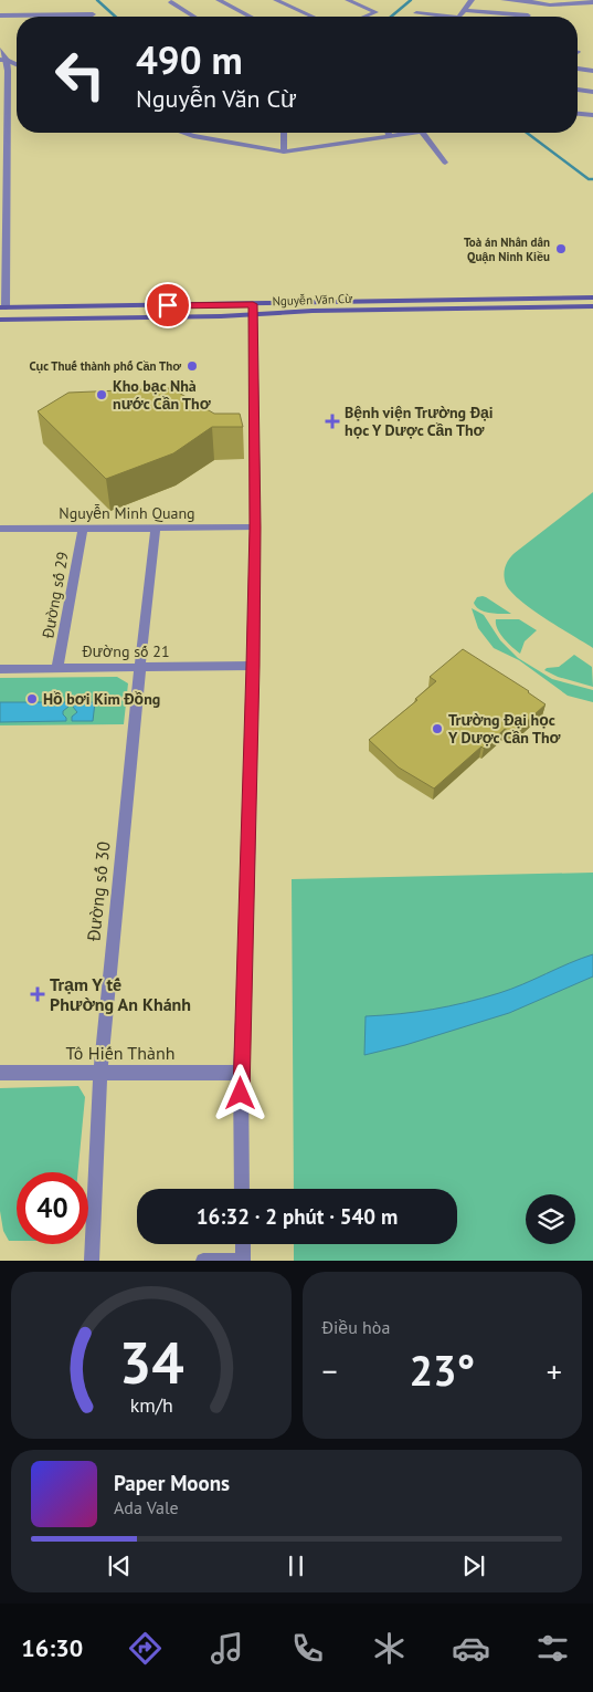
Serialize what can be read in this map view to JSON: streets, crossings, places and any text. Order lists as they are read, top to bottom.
{
  "streets": {
    "main road": ["Nguyễn Văn Cừ"],
    "street": [
      "Nguyễn Minh Quang",
      "Đường số 29",
      "Đường số 21",
      "Đường số 30",
      "Tô Hiến Thành"
    ]
  },
  "crossings": [
    ["Nguyễn Minh Quang", "Đường số 29"],
    ["Nguyễn Minh Quang", "Đường số 30"],
    ["Đường số 29", "Đường số 21"],
    ["Đường số 21", "Đường số 30"],
    ["Đường số 30", "Tô Hiến Thành"]
  ],
  "places": {
    "other": [
      "Toà án Nhân dân Quận Ninh Kiều",
      "Cục Thuế thành phố Cần Thơ",
      "Kho bạc Nhà nước Cần Thơ",
      "Hồ bơi Kim Đồng",
      "Trường Đại học Y Dược Cần Thơ"
    ],
    "health": ["Bệnh viện Trường Đại học Y Dược Cần Thơ", "Trạm Y tế Phường An Khánh"]
  },
  "page": {
    "turn": ["490 m", "Nguyễn Văn Cừ"],
    "limit": "40",
    "trip": "16:32 · 2 phút · 540 m",
    "tile": "Điều hòa",
    "heat": ["−", "23°", "+"],
    "song": ["Paper Moons", "Ada Vale"],
    "tabs": "16:30",
    "gauge": ["34", "km/h"]
  }
}
